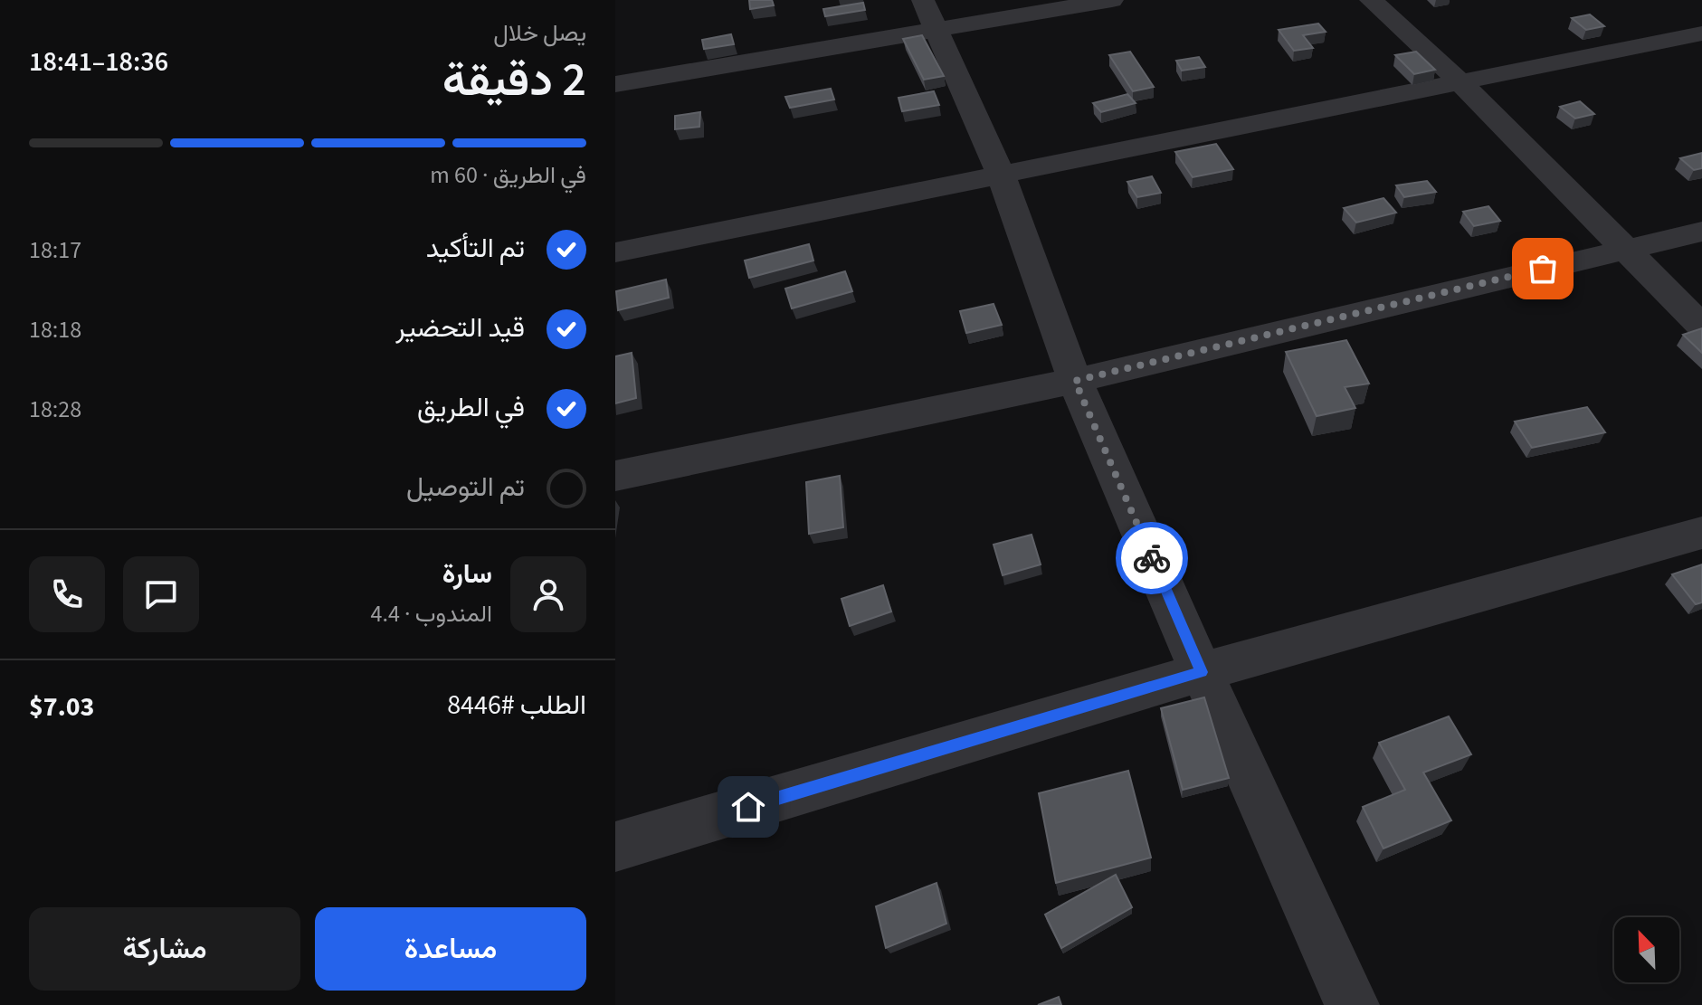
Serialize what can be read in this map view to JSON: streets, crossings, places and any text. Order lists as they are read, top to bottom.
{
  "north": "top left",
  "page": {
    "heading": ["2 دقيقة", "يصل خلال", "18:36–18:41"],
    "panel": [
      "سارة",
      "المندوب · 4.4",
      "الطلب #8446",
      "$7.03"
    ],
    "bar": "في الطريق · 60 m",
    "list": [
      ["تم التأكيد", "18:17"],
      ["قيد التحضير", "18:18"],
      ["في الطريق", "18:28"],
      "تم التوصيل"
    ],
    "buttons": ["مساعدة", "مشاركة"]
  }
}
